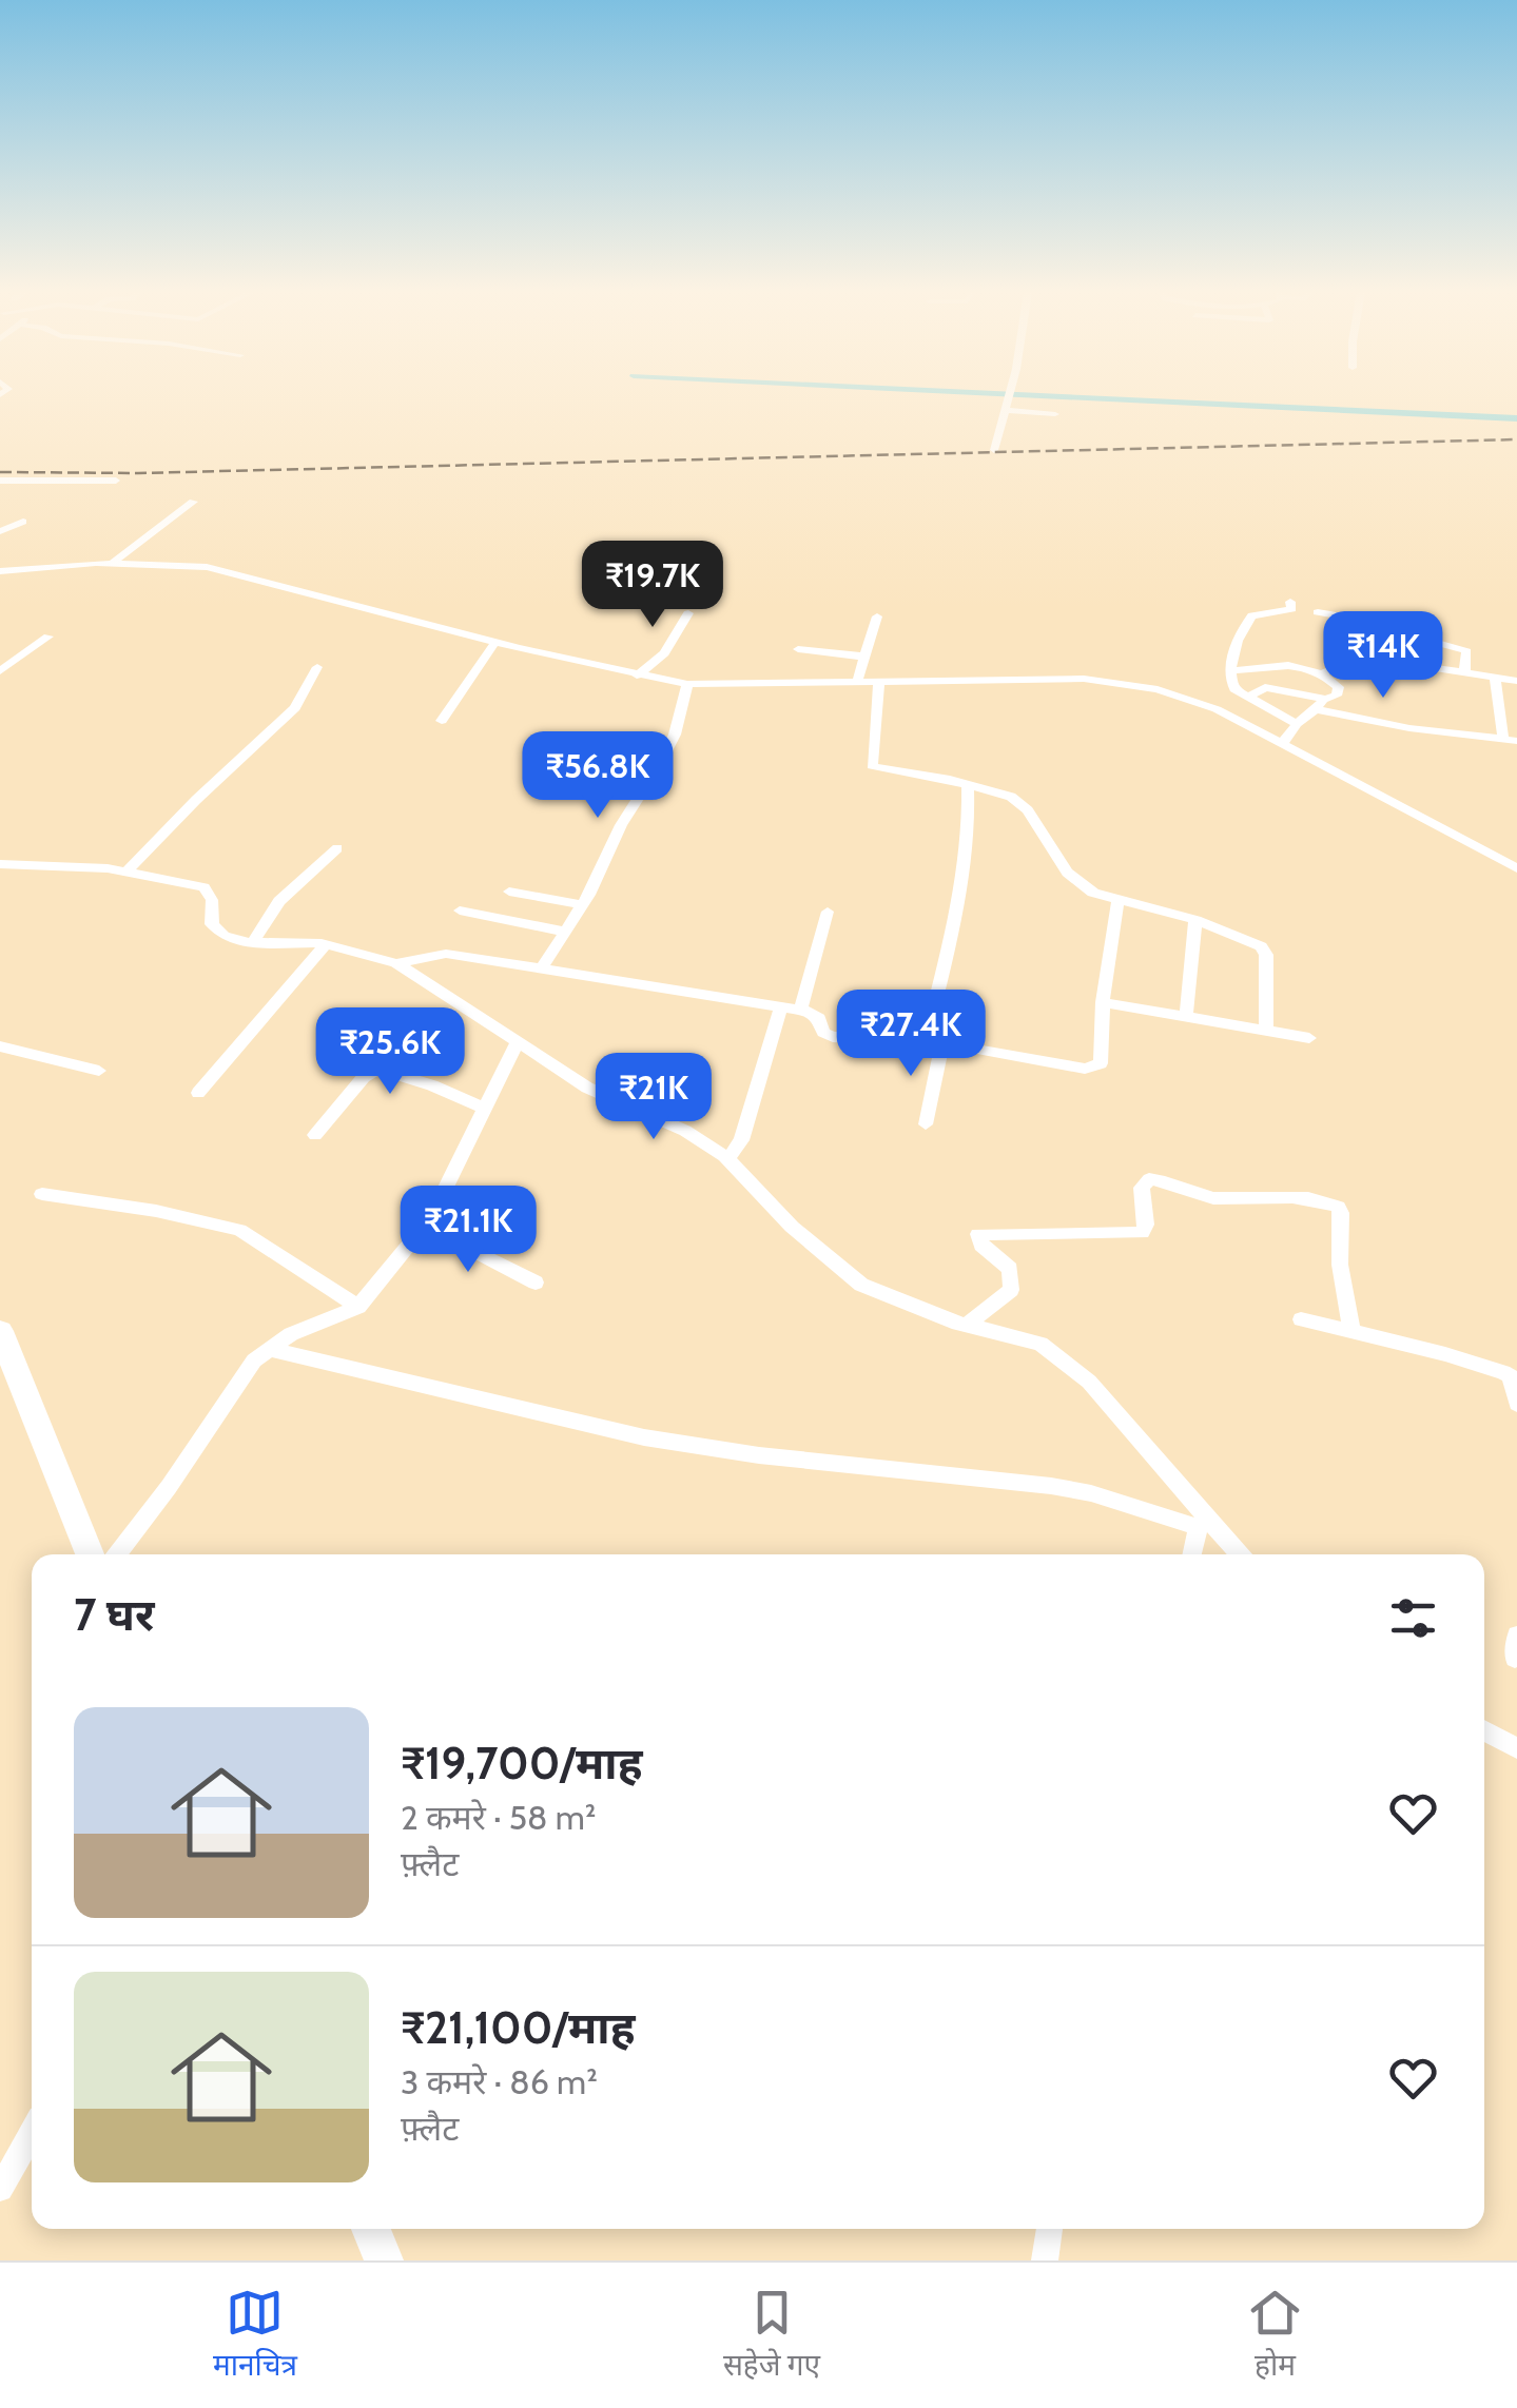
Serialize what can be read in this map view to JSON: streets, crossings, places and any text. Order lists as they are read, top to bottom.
{
  "page": {
    "price": [
      "₹19.7K",
      "₹14K",
      "₹56.8K",
      "₹27.4K",
      "₹25.6K",
      "₹21K",
      "₹21.1K"
    ],
    "heading": "7 घर",
    "list": [
      {
        "name": "₹19,700/माह",
        "note": "2 कमरे · 58 m² · फ़्लैट"
      },
      {
        "name": "₹21,100/माह",
        "note": "3 कमरे · 86 m² · फ़्लैट"
      }
    ],
    "tabs": ["मानचित्र", "सहेजे गए", "होम"]
  }
}
